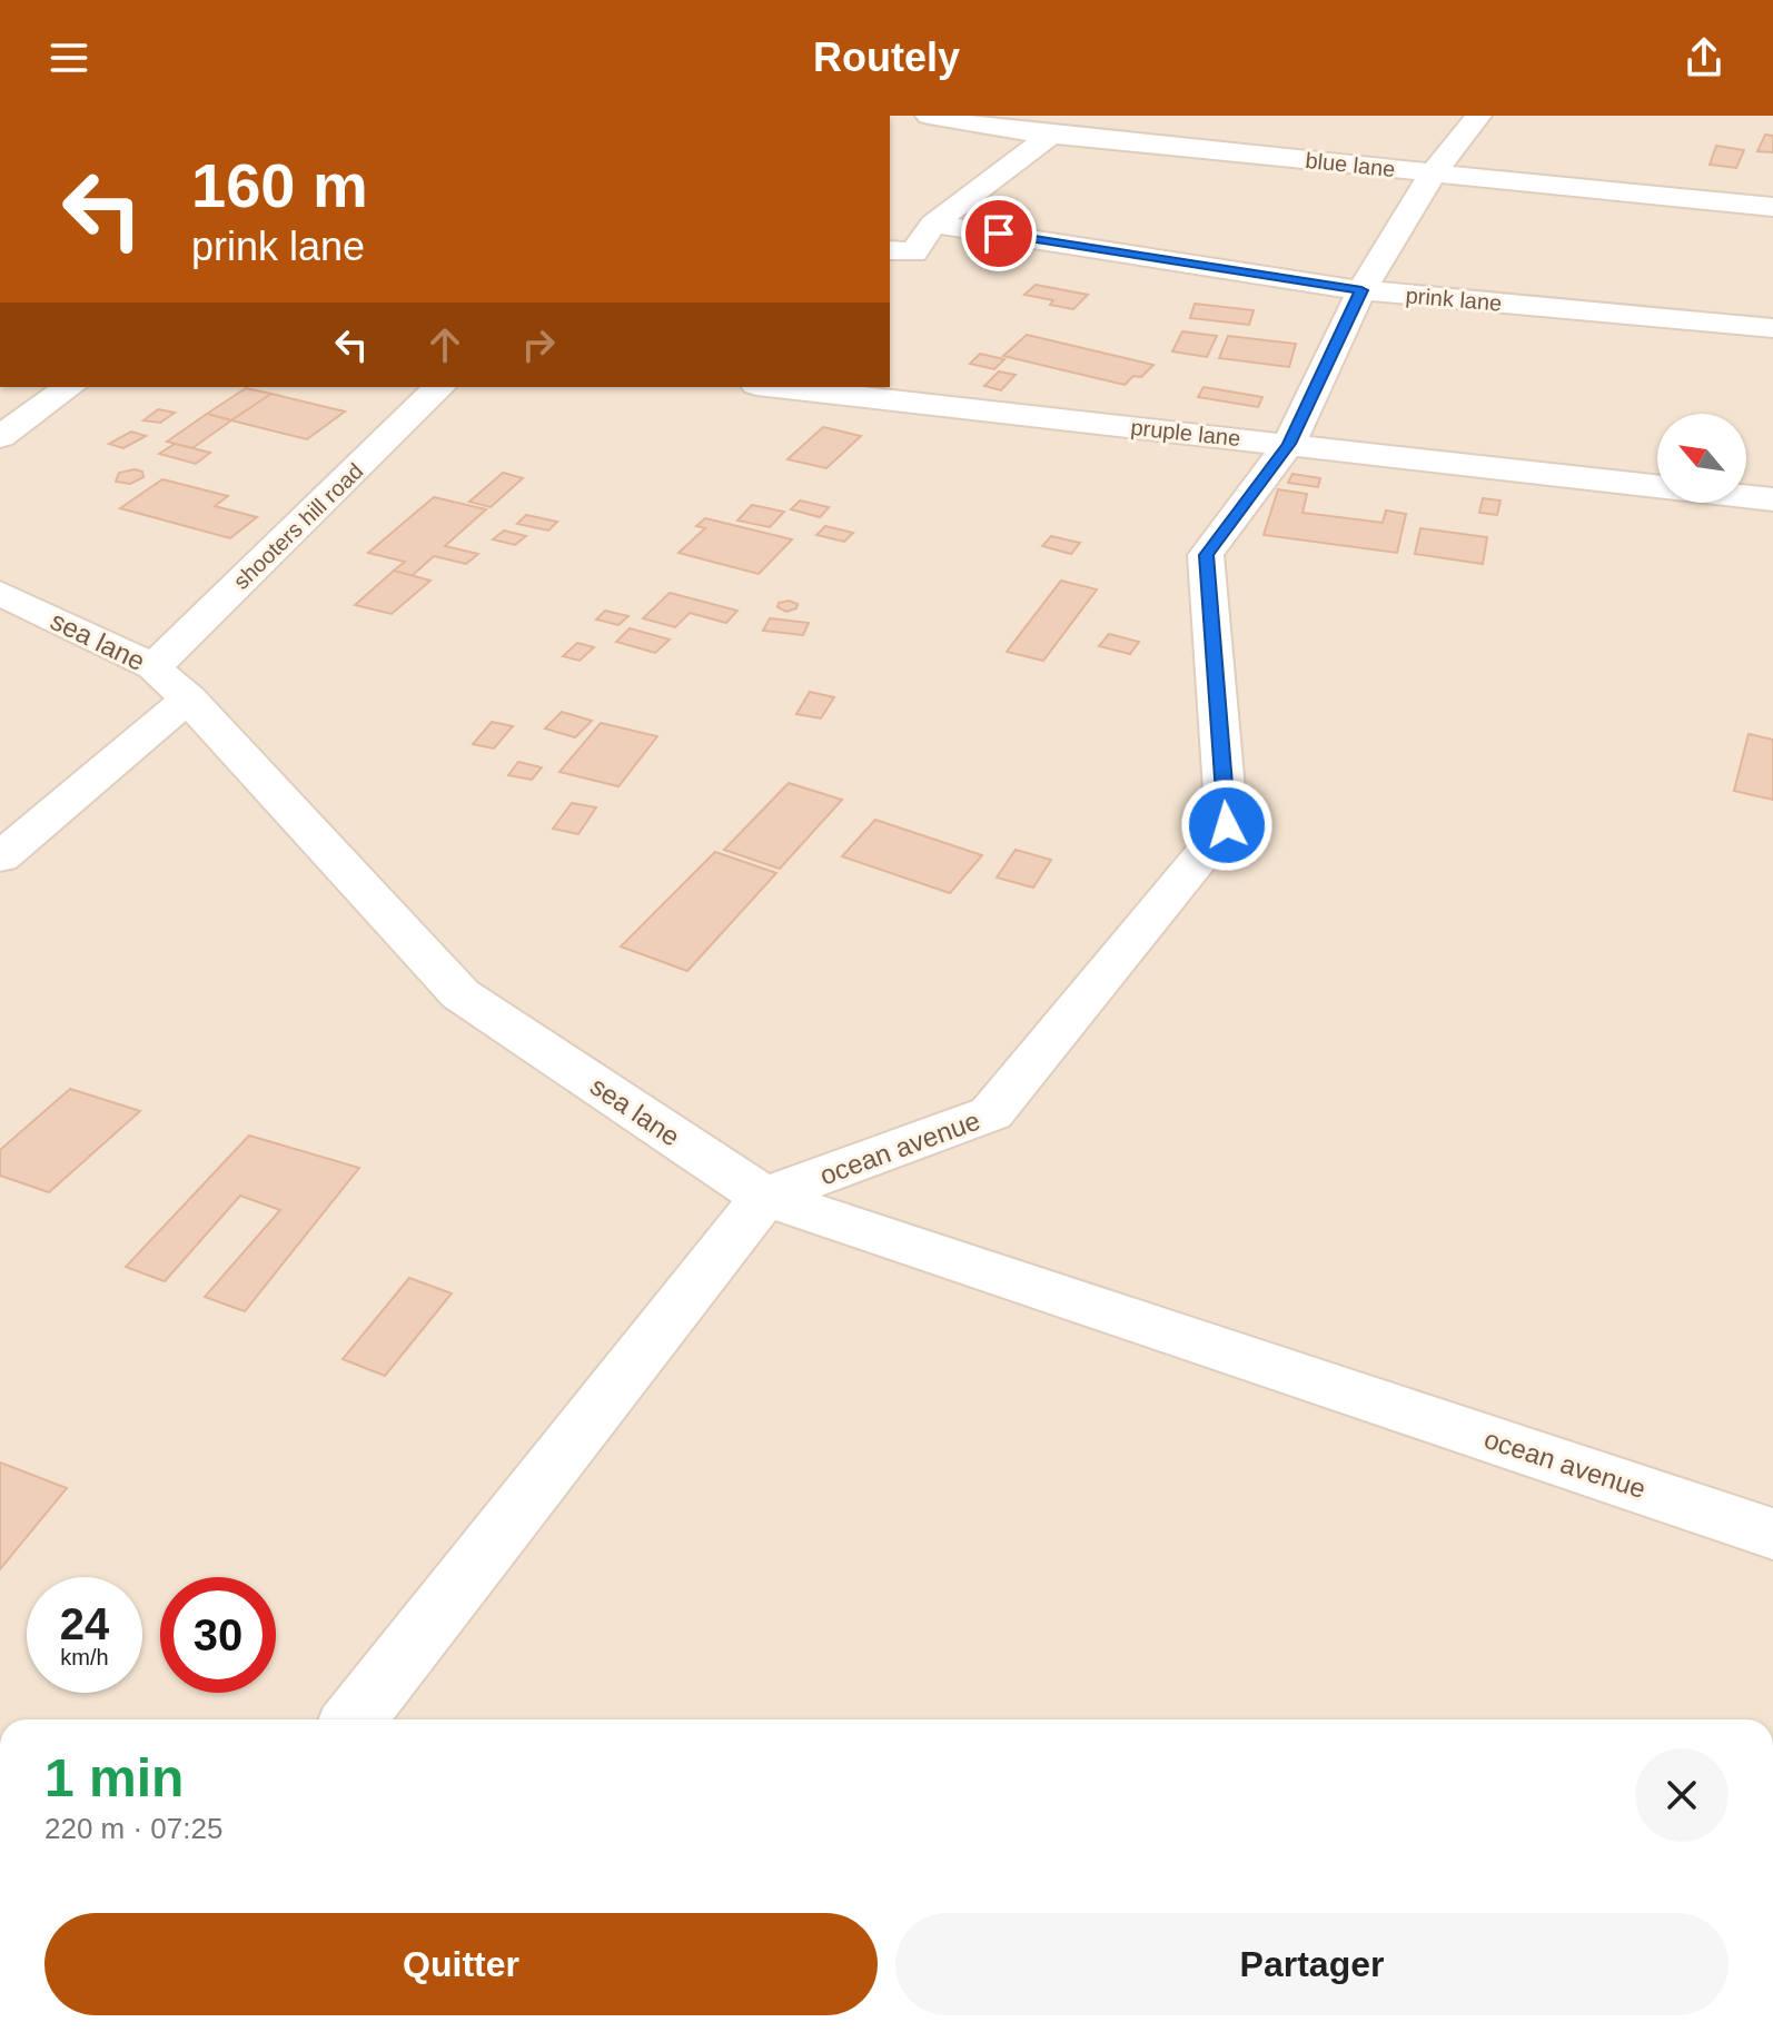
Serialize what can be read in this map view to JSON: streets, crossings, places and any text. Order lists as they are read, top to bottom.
{
  "streets": {
    "street": [
      "blue lane",
      "prink lane",
      "pruple lane",
      "shooters hill road",
      "sea lane",
      "ocean avenue"
    ]
  },
  "crossings": [
    ["blue lane", "ocean avenue"],
    ["prink lane", "ocean avenue"],
    ["pruple lane", "ocean avenue"],
    ["shooters hill road", "sea lane"],
    ["sea lane", "ocean avenue"]
  ],
  "north": "top left",
  "page": {
    "header": "Routely",
    "turn": ["160 m", "prink lane"],
    "speed": "24 km/h",
    "limit": "30",
    "heading": ["1 min", "220 m · 07:25"],
    "buttons": ["Quitter", "Partager"]
  }
}
